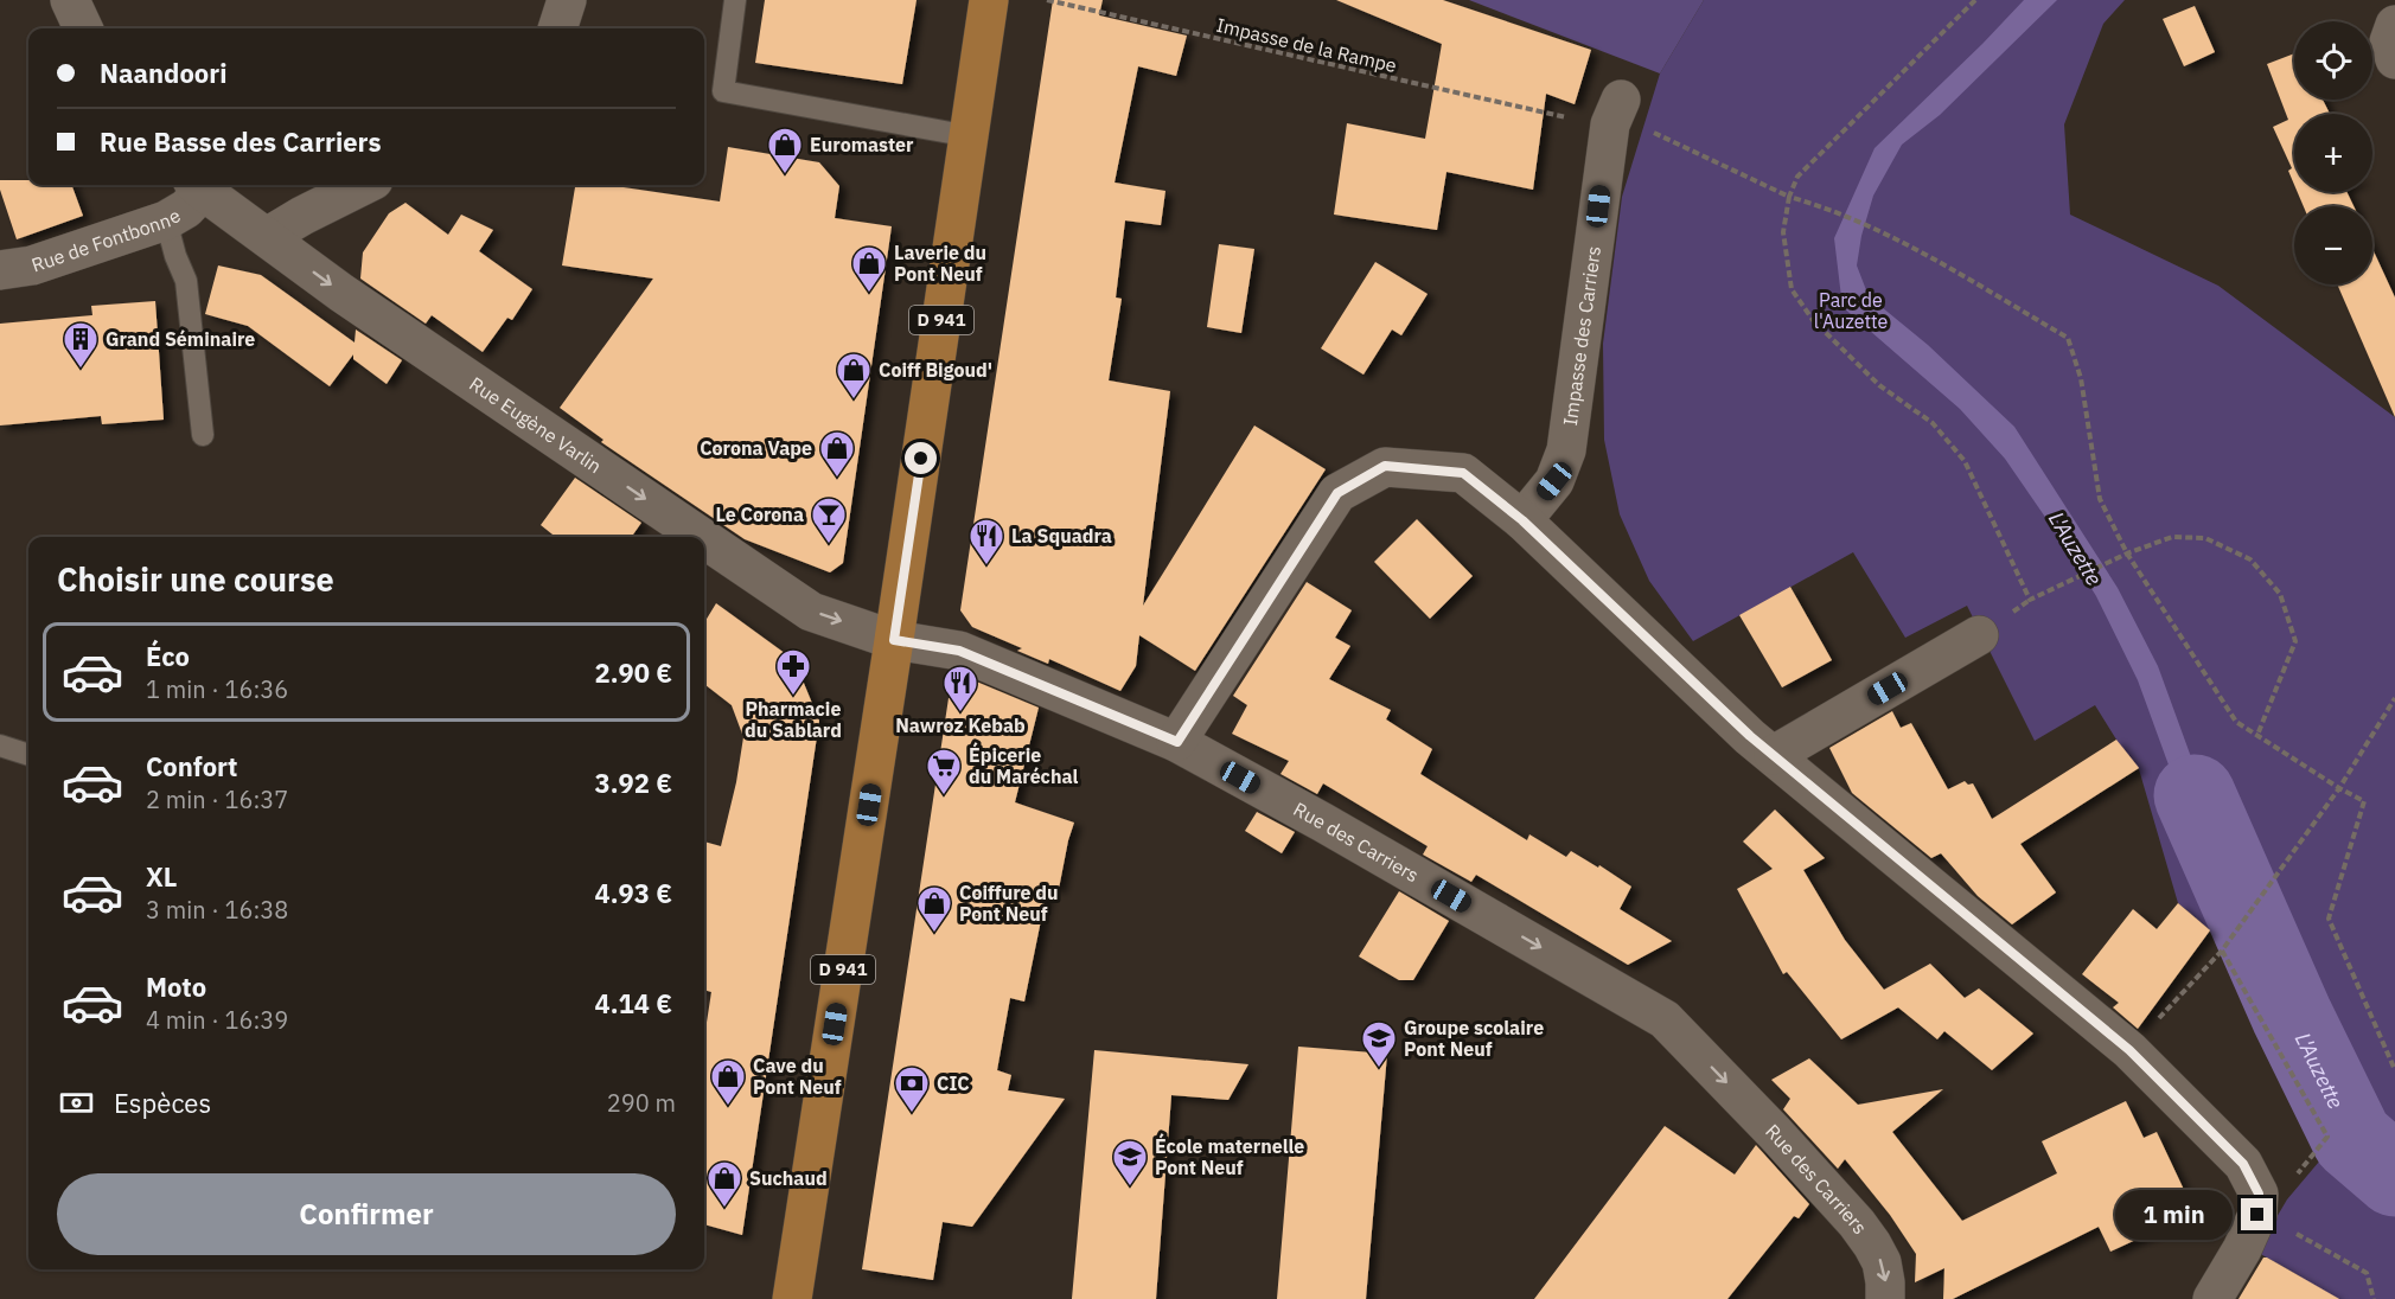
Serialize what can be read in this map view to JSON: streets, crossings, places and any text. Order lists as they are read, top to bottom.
{
  "streets": {
    "main road": ["D 941"],
    "street": [
      "Rue de Fontbonne",
      "Impasse des Carriers",
      "Rue Eugène Varlin",
      "Rue des Carriers"
    ],
    "path": ["Impasse de la Rampe"]
  },
  "crossings": [
    ["Rue de Fontbonne", "Rue Eugène Varlin"],
    ["D 941", "Rue Eugène Varlin"],
    ["D 941", "Rue des Carriers"],
    ["Rue Eugène Varlin", "Rue des Carriers"]
  ],
  "one_way": ["Rue Eugène Varlin"],
  "water": ["L'Auzette"],
  "parks": ["Parc de l'Auzette"],
  "places": {
    "shop": [
      "Euromaster",
      "Laverie du Pont Neuf",
      "Coiff Bigoud'",
      "Corona Vape",
      "Coiffure du Pont Neuf",
      "Cave du Pont Neuf",
      "Suchaud"
    ],
    "building": ["Grand Séminaire"],
    "bar": ["Le Corona"],
    "restaurant": ["La Squadra", "Nawroz Kebab"],
    "pharmacy": ["Pharmacie du Sablard"],
    "supermarket": ["Épicerie du Maréchal"],
    "school or university": ["Groupe scolaire Pont Neuf", "École maternelle Pont Neuf"],
    "bank": ["CIC"]
  },
  "page": {
    "map_buttons": ["+", "−"],
    "banner": ["Naandoori", "Rue Basse des Carriers"],
    "heading": "Choisir une course",
    "list": [
      {
        "name": "Éco",
        "note": "1 min · 16:36",
        "value": "2.90 €"
      },
      {
        "name": "Confort",
        "note": "2 min · 16:37",
        "value": "3.92 €"
      },
      {
        "name": "XL",
        "note": "3 min · 16:38",
        "value": "4.93 €"
      },
      {
        "name": "Moto",
        "note": "4 min · 16:39",
        "value": "4.14 €"
      }
    ],
    "pay": ["Espèces", "290 m"],
    "buttons": "Confirmer",
    "bubble": "1 min"
  }
}
